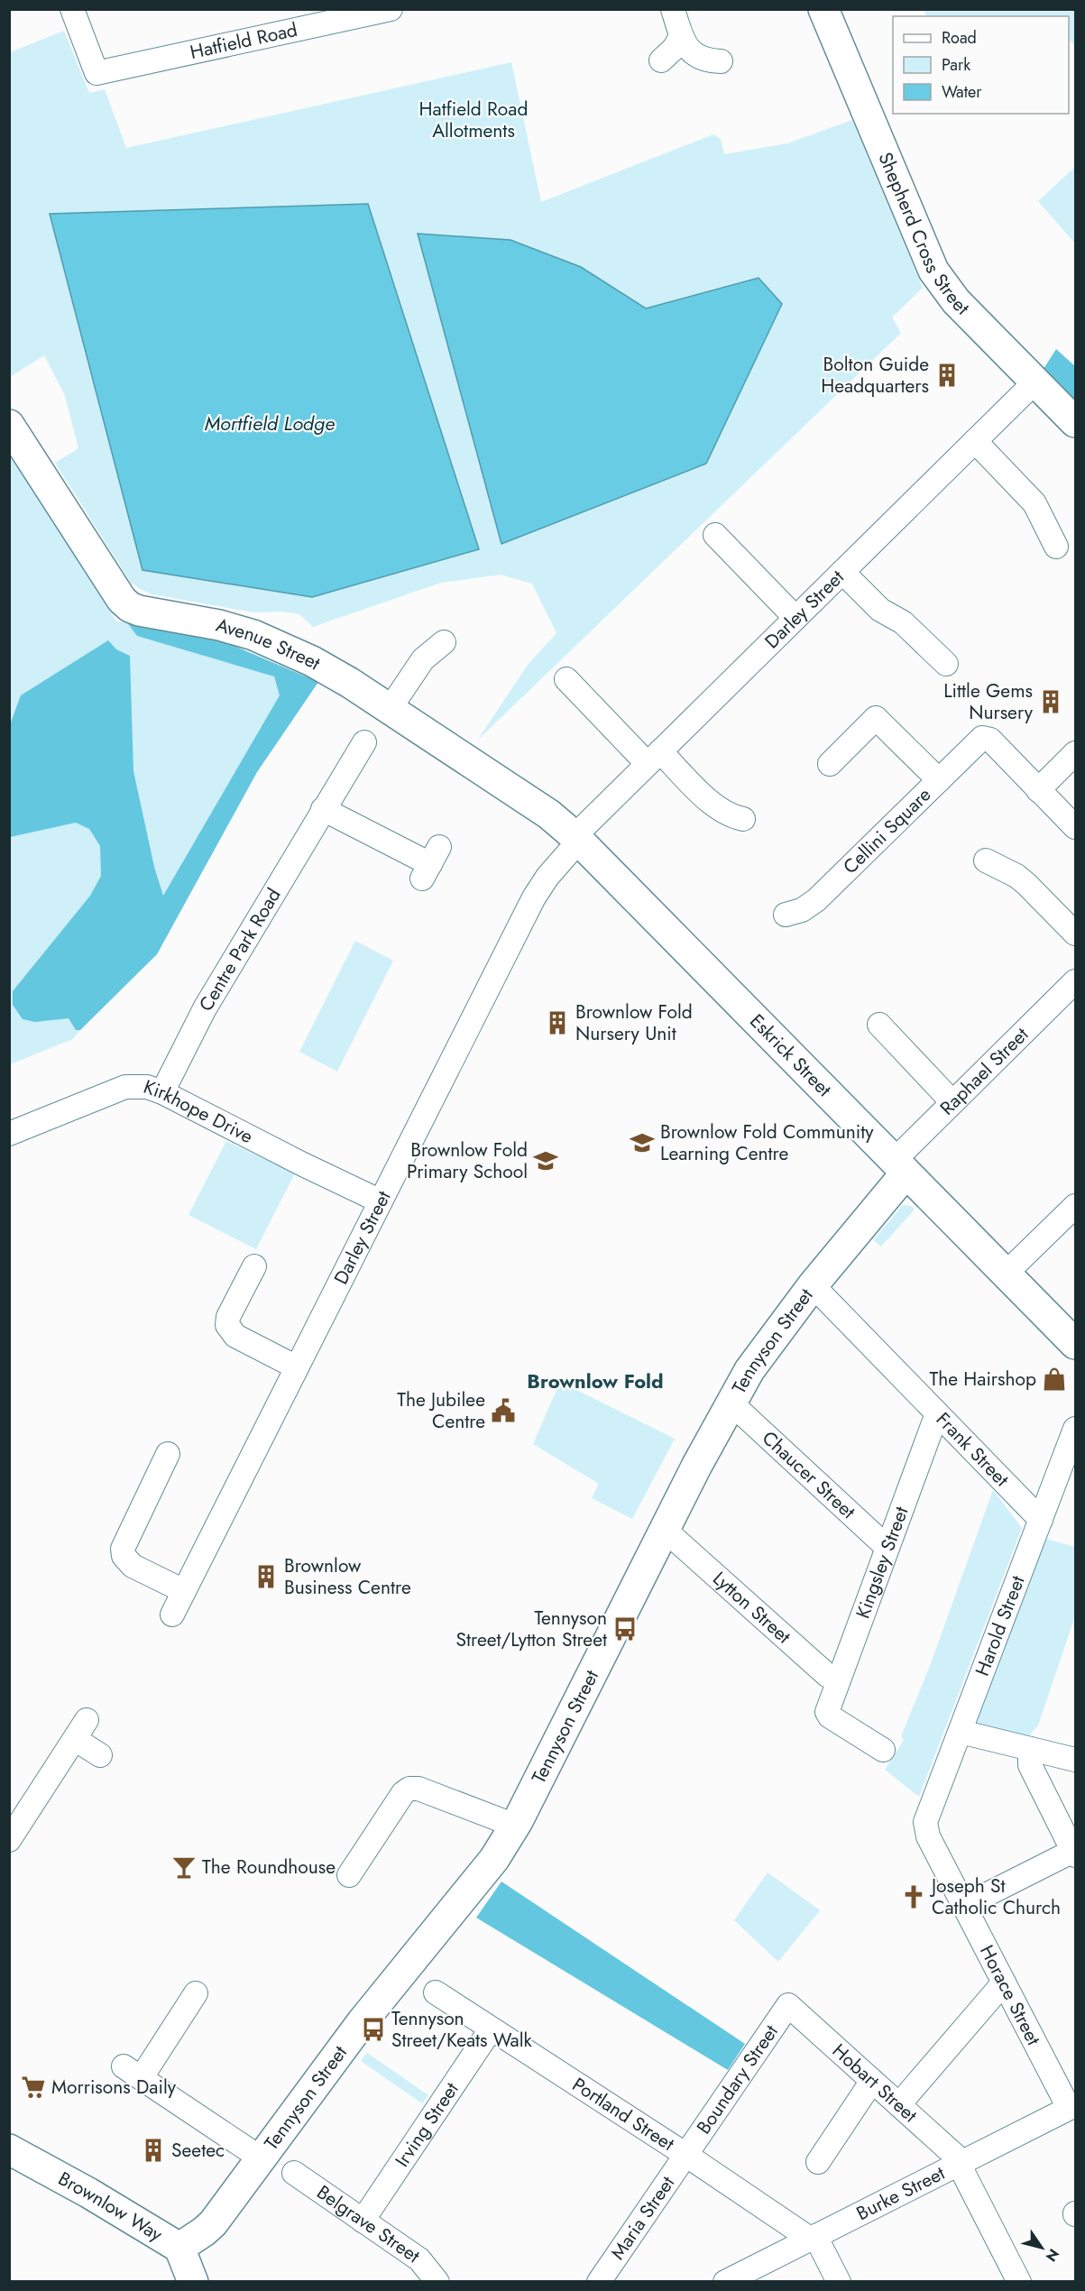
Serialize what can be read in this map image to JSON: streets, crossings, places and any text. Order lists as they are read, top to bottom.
{
  "streets": {
    "street": [
      "Hatfield Road",
      "Shepherd Cross Street",
      "Darley Street",
      "Avenue Street",
      "Cellini Square",
      "Centre Park Road",
      "Eskrick Street",
      "Raphael Street",
      "Kirkhope Drive",
      "Tennyson Street",
      "Frank Street",
      "Chaucer Street",
      "Kingsley Street",
      "Lytton Street",
      "Harold Street",
      "Horace Street",
      "Boundary Street",
      "Hobart Street",
      "Portland Street",
      "Irving Street",
      "Burke Street",
      "Brownlow Way",
      "Maria Street",
      "Belgrave Street"
    ]
  },
  "crossings": [
    ["Shepherd Cross Street", "Darley Street"],
    ["Darley Street", "Avenue Street"],
    ["Darley Street", "Eskrick Street"],
    ["Darley Street", "Kirkhope Drive"],
    ["Avenue Street", "Eskrick Street"],
    ["Centre Park Road", "Kirkhope Drive"],
    ["Eskrick Street", "Raphael Street"],
    ["Eskrick Street", "Tennyson Street"],
    ["Raphael Street", "Tennyson Street"],
    ["Tennyson Street", "Frank Street"],
    ["Tennyson Street", "Chaucer Street"],
    ["Tennyson Street", "Lytton Street"],
    ["Tennyson Street", "Brownlow Way"],
    ["Frank Street", "Kingsley Street"],
    ["Frank Street", "Harold Street"],
    ["Chaucer Street", "Kingsley Street"],
    ["Kingsley Street", "Lytton Street"],
    ["Harold Street", "Horace Street"],
    ["Horace Street", "Burke Street"],
    ["Boundary Street", "Hobart Street"],
    ["Boundary Street", "Portland Street"],
    ["Boundary Street", "Maria Street"],
    ["Hobart Street", "Burke Street"],
    ["Portland Street", "Irving Street"],
    ["Portland Street", "Burke Street"],
    ["Portland Street", "Maria Street"],
    ["Irving Street", "Belgrave Street"]
  ],
  "districts": ["Brownlow Fold"],
  "water": ["Mortfield Lodge"],
  "parks": ["Hatfield Road Allotments"],
  "places": {
    "building": [
      "Bolton Guide Headquarters",
      "Little Gems Nursery",
      "Brownlow Fold Nursery Unit",
      "Brownlow Business Centre",
      "Seetec"
    ],
    "school or university": ["Brownlow Fold Community Learning Centre", "Brownlow Fold Primary School"],
    "shop": ["The Hairshop"],
    "public building": ["The Jubilee Centre"],
    "bus stop": ["Tennyson Street/Lytton Street", "Tennyson Street/Keats Walk"],
    "bar": ["The Roundhouse"],
    "church": ["Joseph St Catholic Church"],
    "supermarket": ["Morrisons Daily"]
  },
  "legend": ["Road", "Park", "Water"],
  "north": "bottom right"
}
